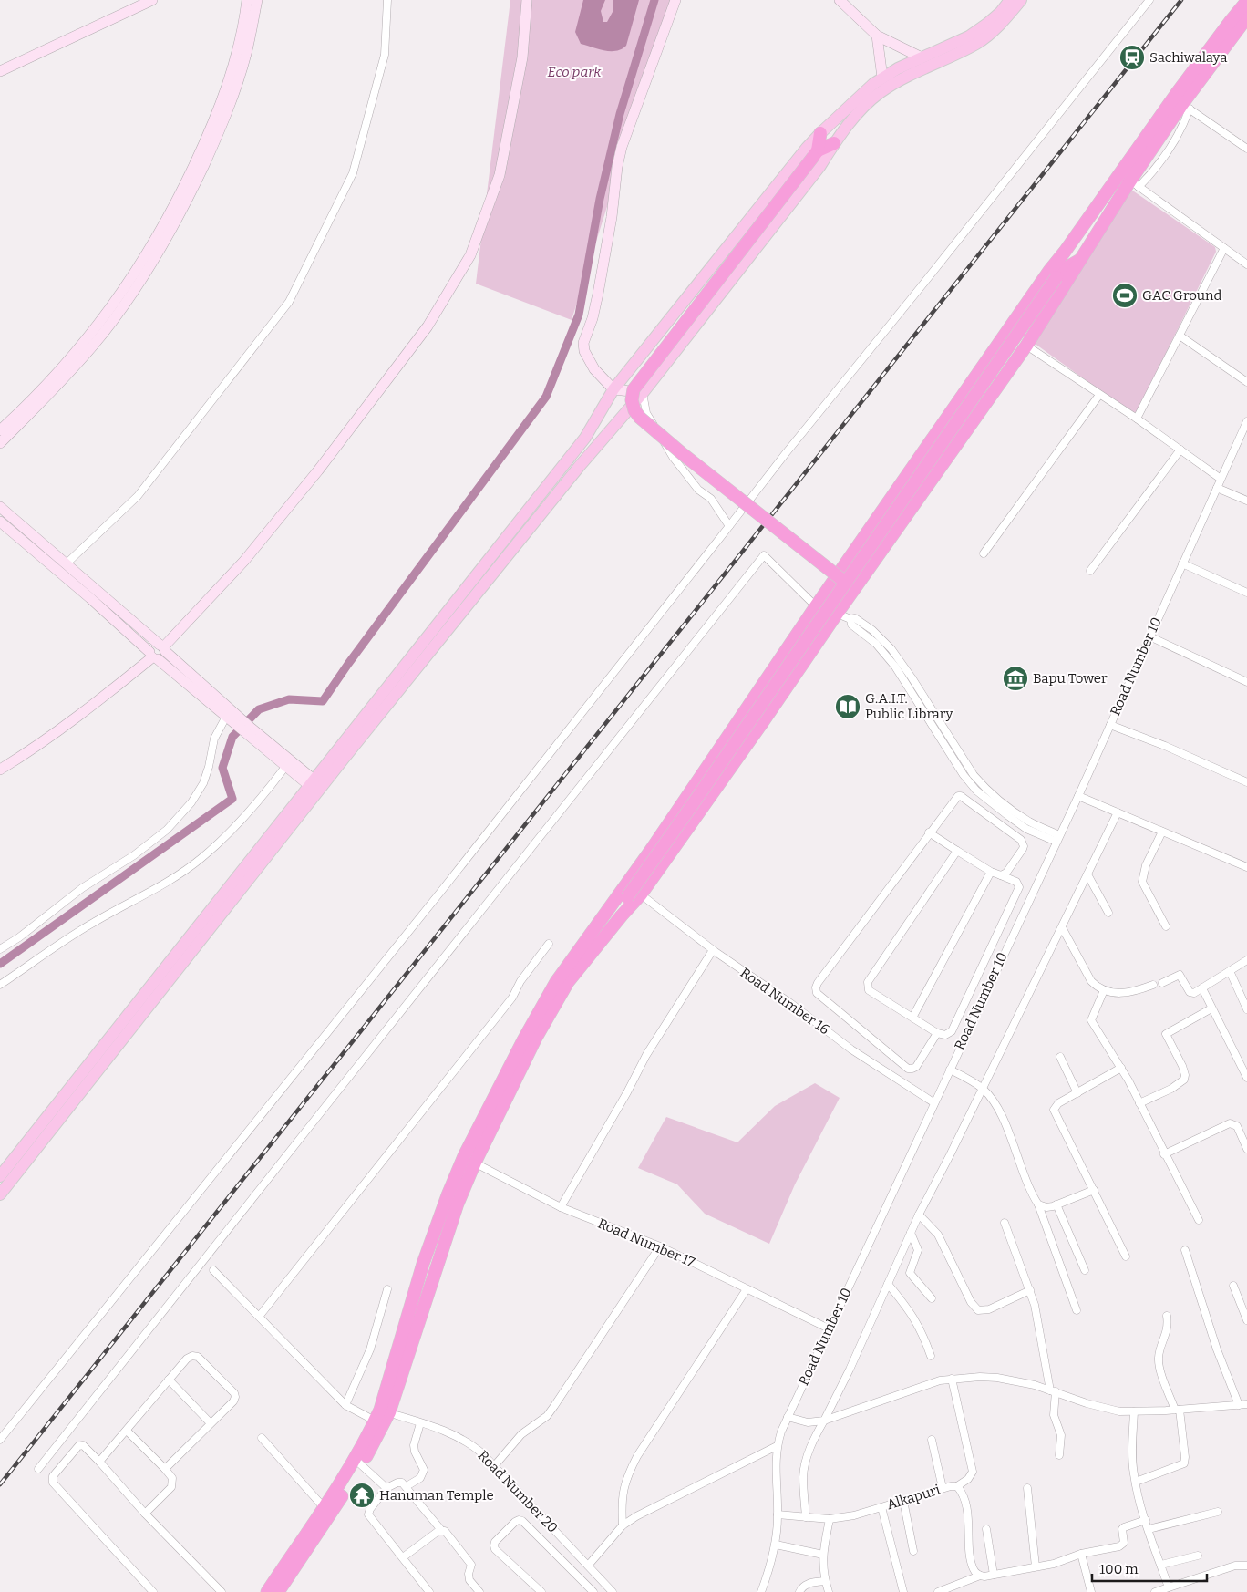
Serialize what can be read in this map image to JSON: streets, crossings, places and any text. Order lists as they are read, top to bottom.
{
  "streets": {
    "street": [
      "Road Number 10",
      "Road Number 16",
      "Road Number 17",
      "Road Number 20",
      "Alkapuri"
    ]
  },
  "crossings": [
    ["Road Number 10", "Road Number 16"],
    ["Road Number 10", "Road Number 17"],
    ["Road Number 10", "Alkapuri"]
  ],
  "parks": ["Eco park"],
  "places": {
    "station": ["Sachiwalaya"],
    "sports": ["GAC Ground"],
    "museum": ["Bapu Tower"],
    "library": ["G.A.I.T. Public Library"],
    "temple": ["Hanuman Temple"]
  },
  "scale_bar": "100 m"
}
